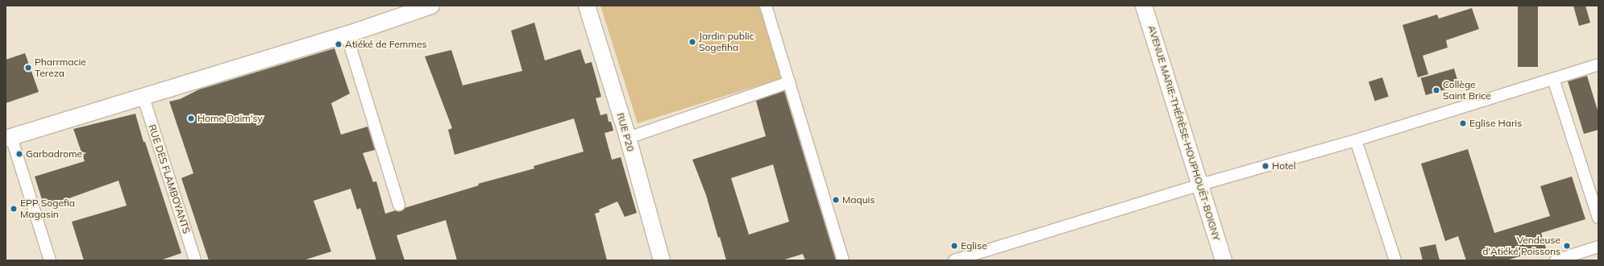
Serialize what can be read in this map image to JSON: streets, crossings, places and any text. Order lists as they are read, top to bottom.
{
  "streets": {
    "street": ["RUE P20", "AVENUE MARIE-THÉRÈSE-HOUPHOUËT-BOIGNY", "RUE DES FLAMBOYANTS"]
  },
  "places": [
    "Jardin public Sogefiha",
    "Atiéké de Femmes",
    "Pharrmacie Tereza",
    "Collège Saint Brice",
    "Home Daim'sy",
    "Eglise Haris",
    "Garbadrome",
    "Hotel",
    "Maquis",
    "EPP Sogefia Magasin",
    "Eglise",
    "Vendeuse d'Atiéké Poissons"
  ]
}
